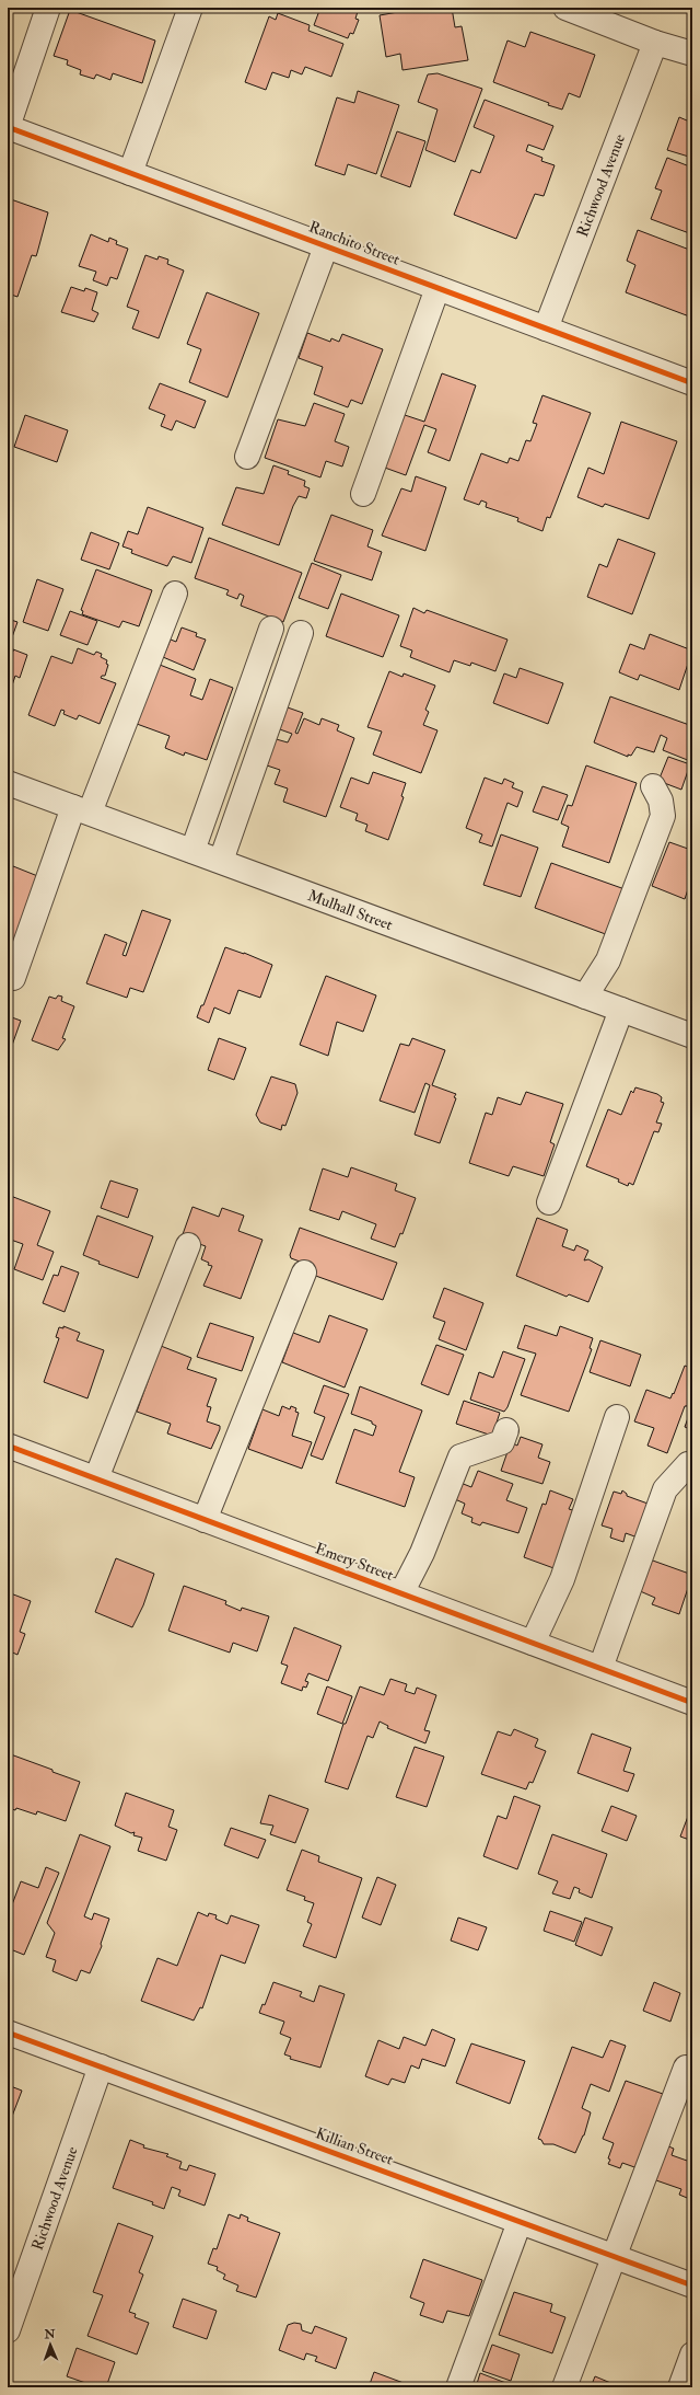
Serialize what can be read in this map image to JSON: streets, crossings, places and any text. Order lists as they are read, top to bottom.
{
  "streets": {
    "street": [
      "Richwood Avenue",
      "Ranchito Street",
      "Mulhall Street",
      "Emery Street",
      "Killian Street"
    ]
  },
  "crossings": [
    ["Richwood Avenue", "Ranchito Street"],
    ["Richwood Avenue", "Killian Street"]
  ],
  "north": "top"
}
